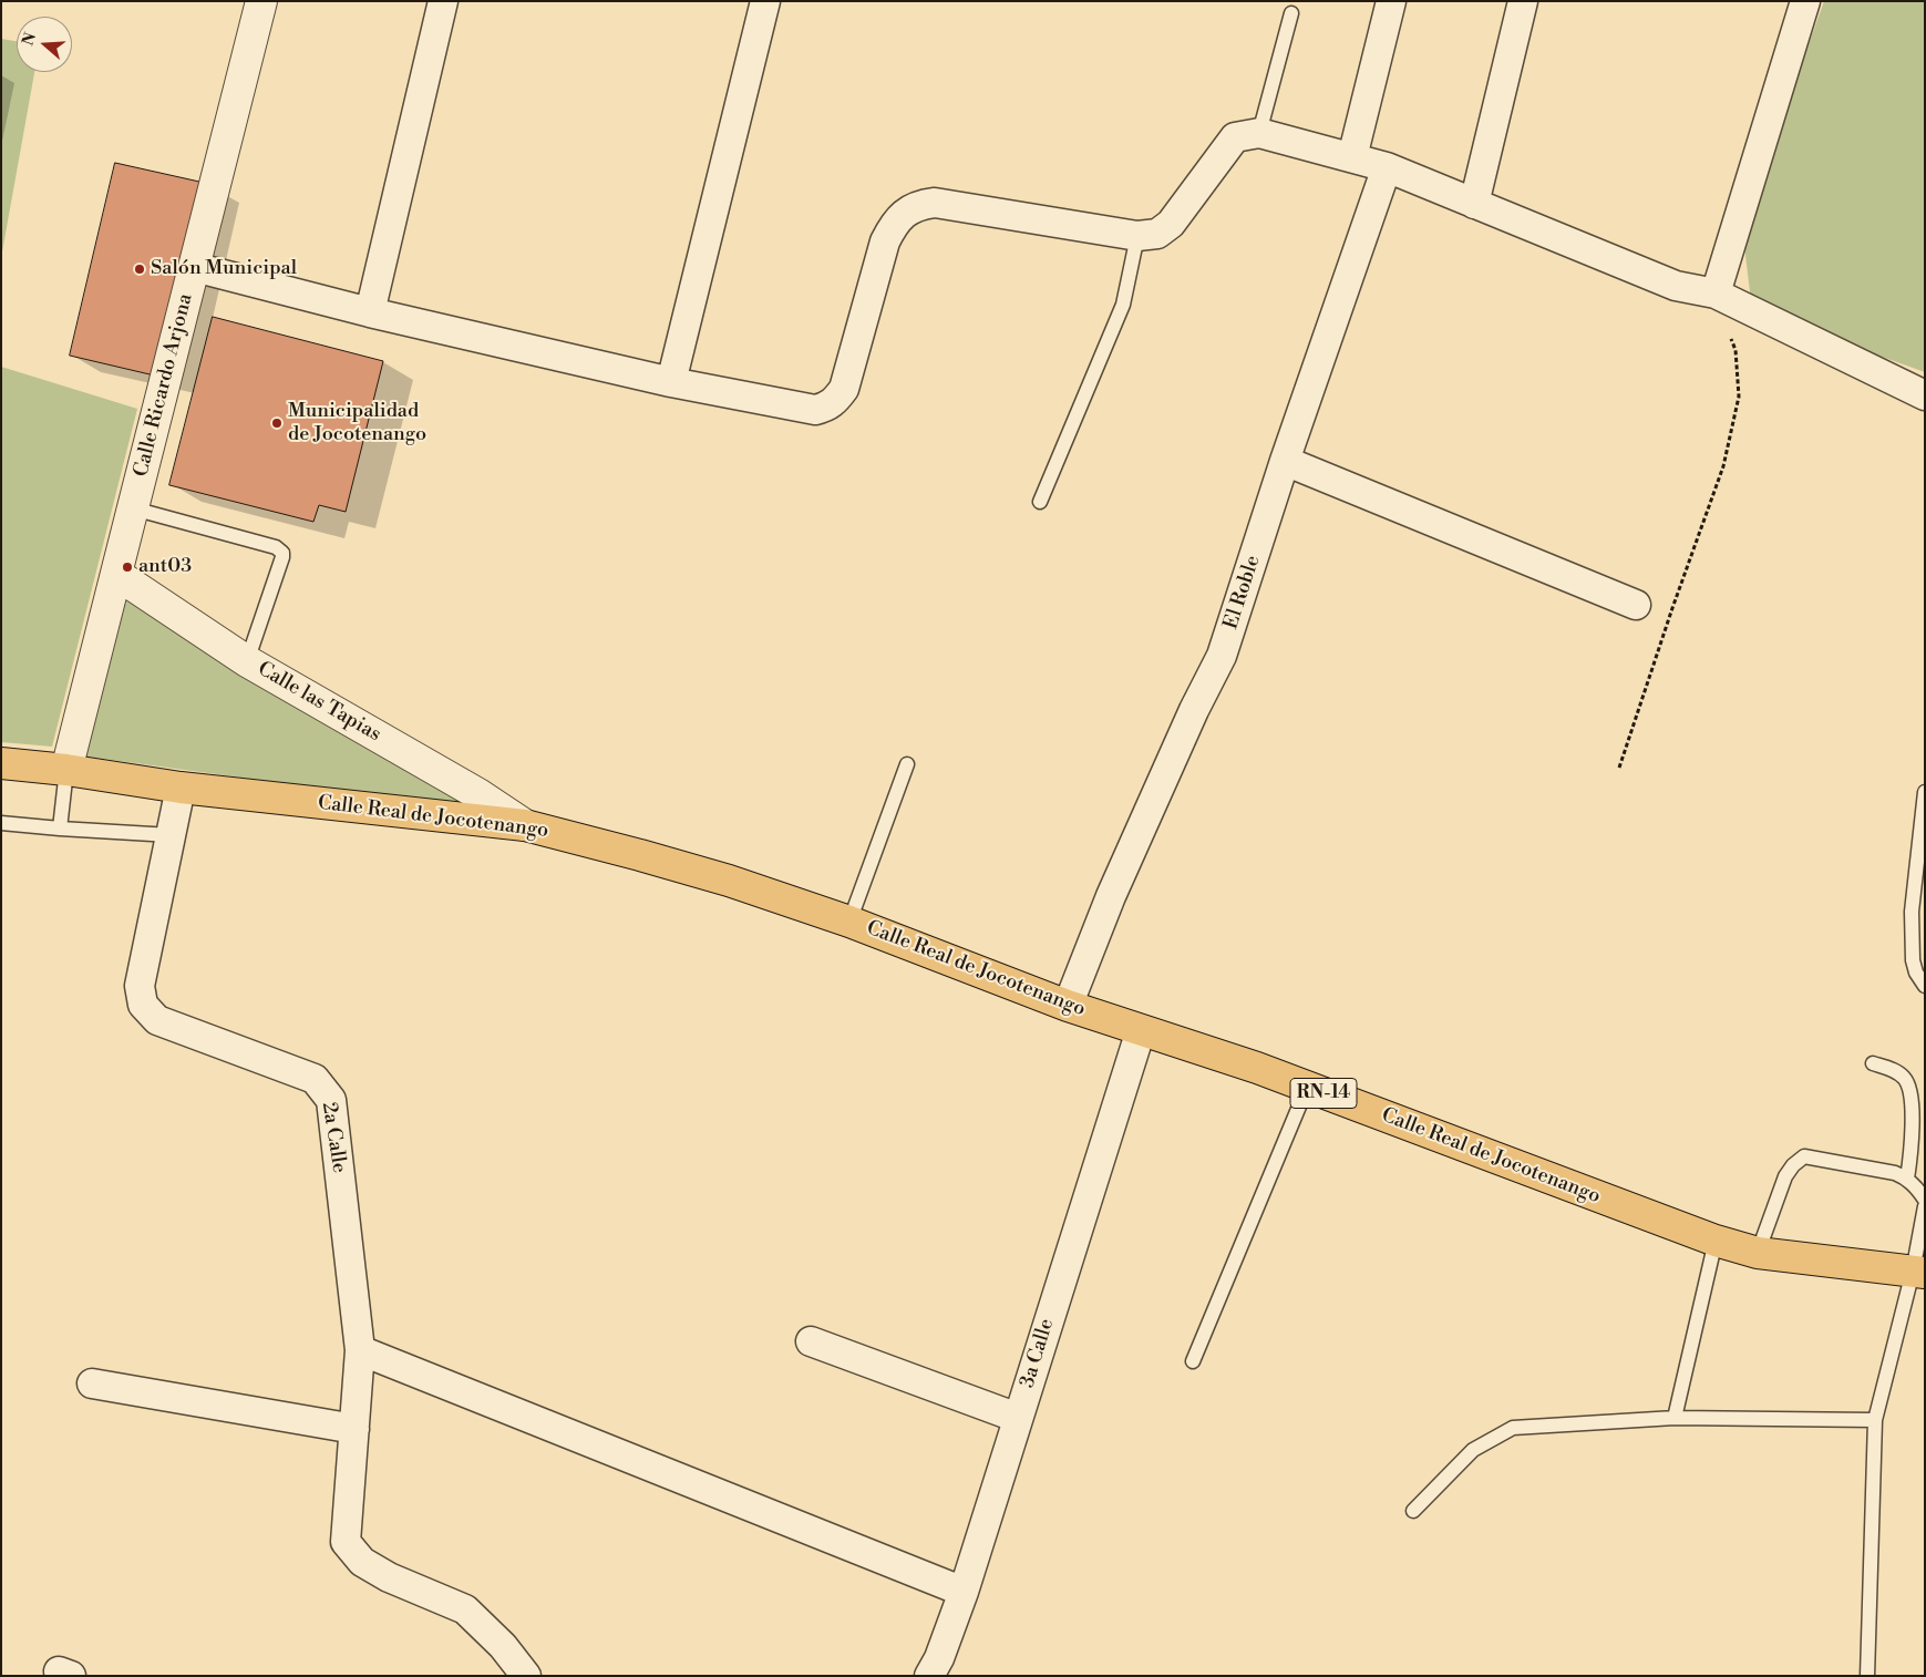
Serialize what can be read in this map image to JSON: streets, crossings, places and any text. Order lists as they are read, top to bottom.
{
  "streets": {
    "main road": ["Calle Real de Jocotenango", "RN-14"],
    "street": [
      "Calle Ricardo Arjona",
      "El Roble",
      "Calle las Tapias",
      "2a Calle",
      "3a Calle"
    ]
  },
  "crossings": [
    ["Calle Ricardo Arjona", "Calle las Tapias"],
    ["Calle Ricardo Arjona", "Calle Real de Jocotenango"],
    ["El Roble", "Calle Real de Jocotenango"],
    ["Calle las Tapias", "Calle Real de Jocotenango"],
    ["Calle Real de Jocotenango", "2a Calle"],
    ["Calle Real de Jocotenango", "3a Calle"]
  ],
  "places": ["Salón Municipal", "Municipalidad de Jocotenango", "ant03"],
  "north": "left"
}
